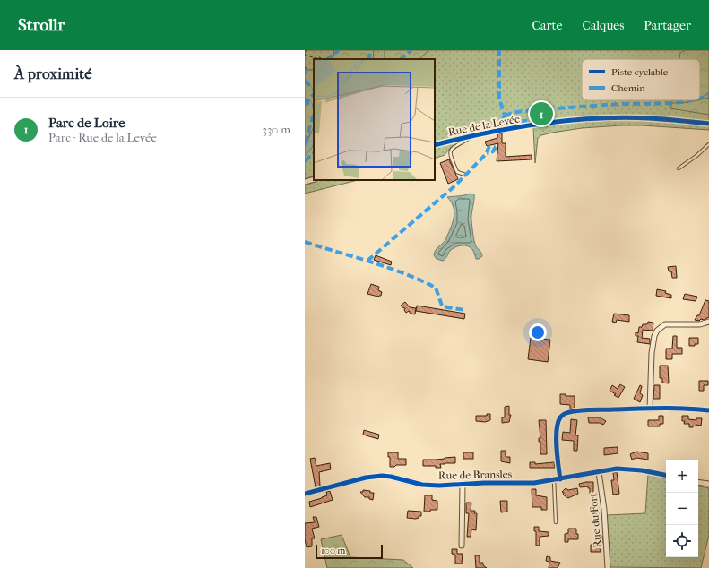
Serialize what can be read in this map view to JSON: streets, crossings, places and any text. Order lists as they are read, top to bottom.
{
  "streets": {
    "street": ["Rue de la Levée", "Rue de Bransles", "Rue du Fort"]
  },
  "crossings": [
    ["Rue de Bransles", "Rue du Fort"]
  ],
  "legend": ["Piste cyclable", "Chemin"],
  "scale_bar": "100 m",
  "page": {
    "header": "Strollr",
    "nav": ["Carte", "Calques", "Partager"],
    "heading": "À proximité",
    "list": [
      {
        "mark": "1",
        "name": "Parc de Loire",
        "note": "Parc · Rue de la Levée",
        "value": "330 m"
      }
    ],
    "pins": "1",
    "map_buttons": ["+", "−"],
    "scale": "100 m"
  }
}
